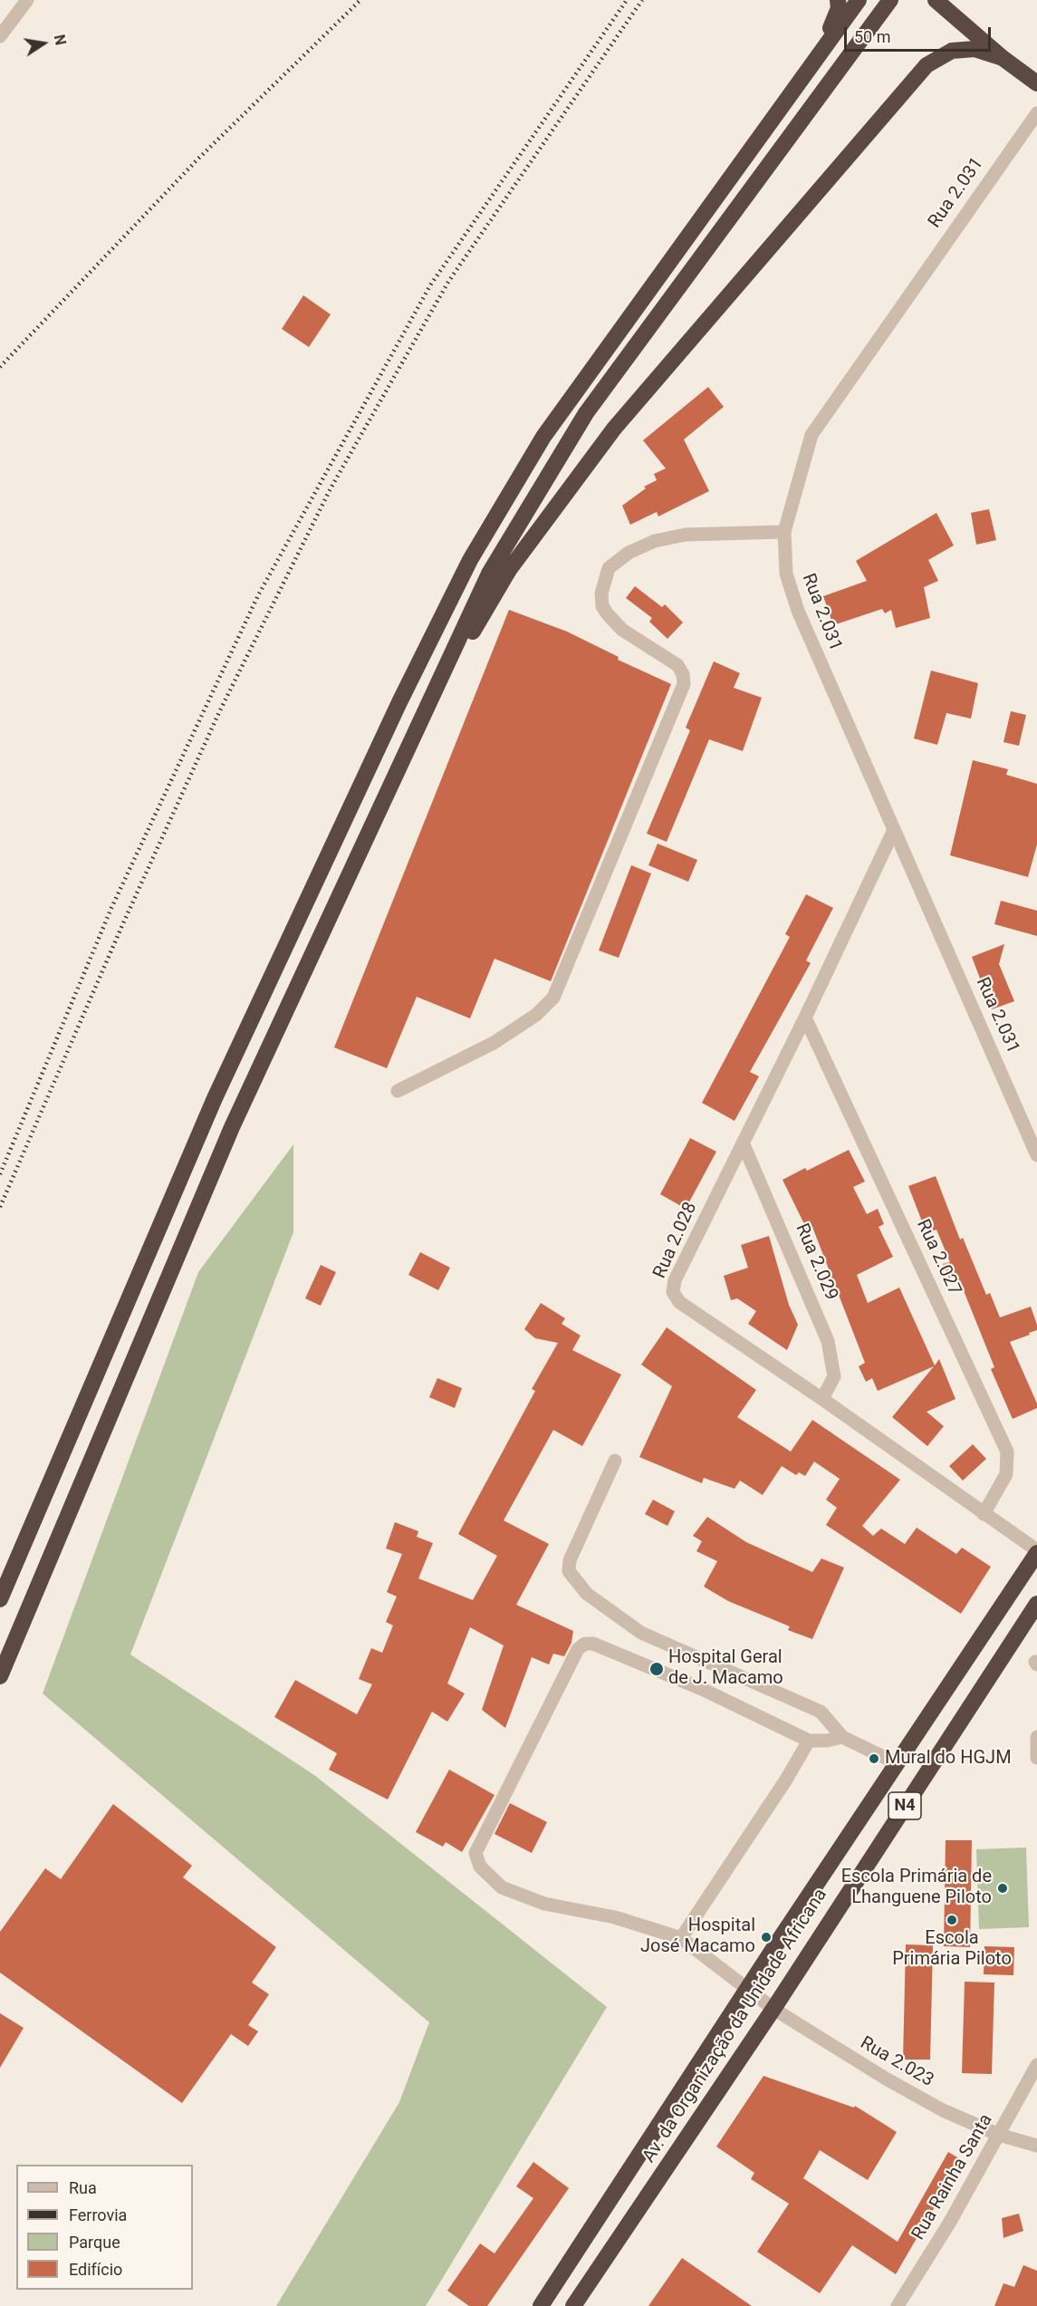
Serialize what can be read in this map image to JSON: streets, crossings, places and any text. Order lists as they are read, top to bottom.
{
  "streets": {
    "highway": ["N4", "Av. da Organização da Unidade Africana"],
    "street": [
      "Rua 2.031",
      "Rua 2.028",
      "Rua 2.027",
      "Rua 2.029",
      "Rua 2.023",
      "Rua Rainha Santa"
    ]
  },
  "crossings": [
    ["Rua 2.031", "Rua 2.028"],
    ["Rua 2.028", "Rua 2.027"],
    ["Rua 2.028", "Rua 2.029"],
    ["Rua 2.028", "Av. da Organização da Unidade Africana"],
    ["Av. da Organização da Unidade Africana", "Rua 2.023"],
    ["Rua 2.023", "Rua Rainha Santa"]
  ],
  "places": [
    "Hospital Geral de J. Macamo",
    "Mural do HGJM",
    "Escola Primária de Lhanguene Piloto",
    "Escola Primária Piloto",
    "Hospital José Macamo"
  ],
  "legend": [
    "Rua",
    "Ferrovia",
    "Parque",
    "Edifício"
  ],
  "scale_bar": "50 m",
  "north": "right"
}
